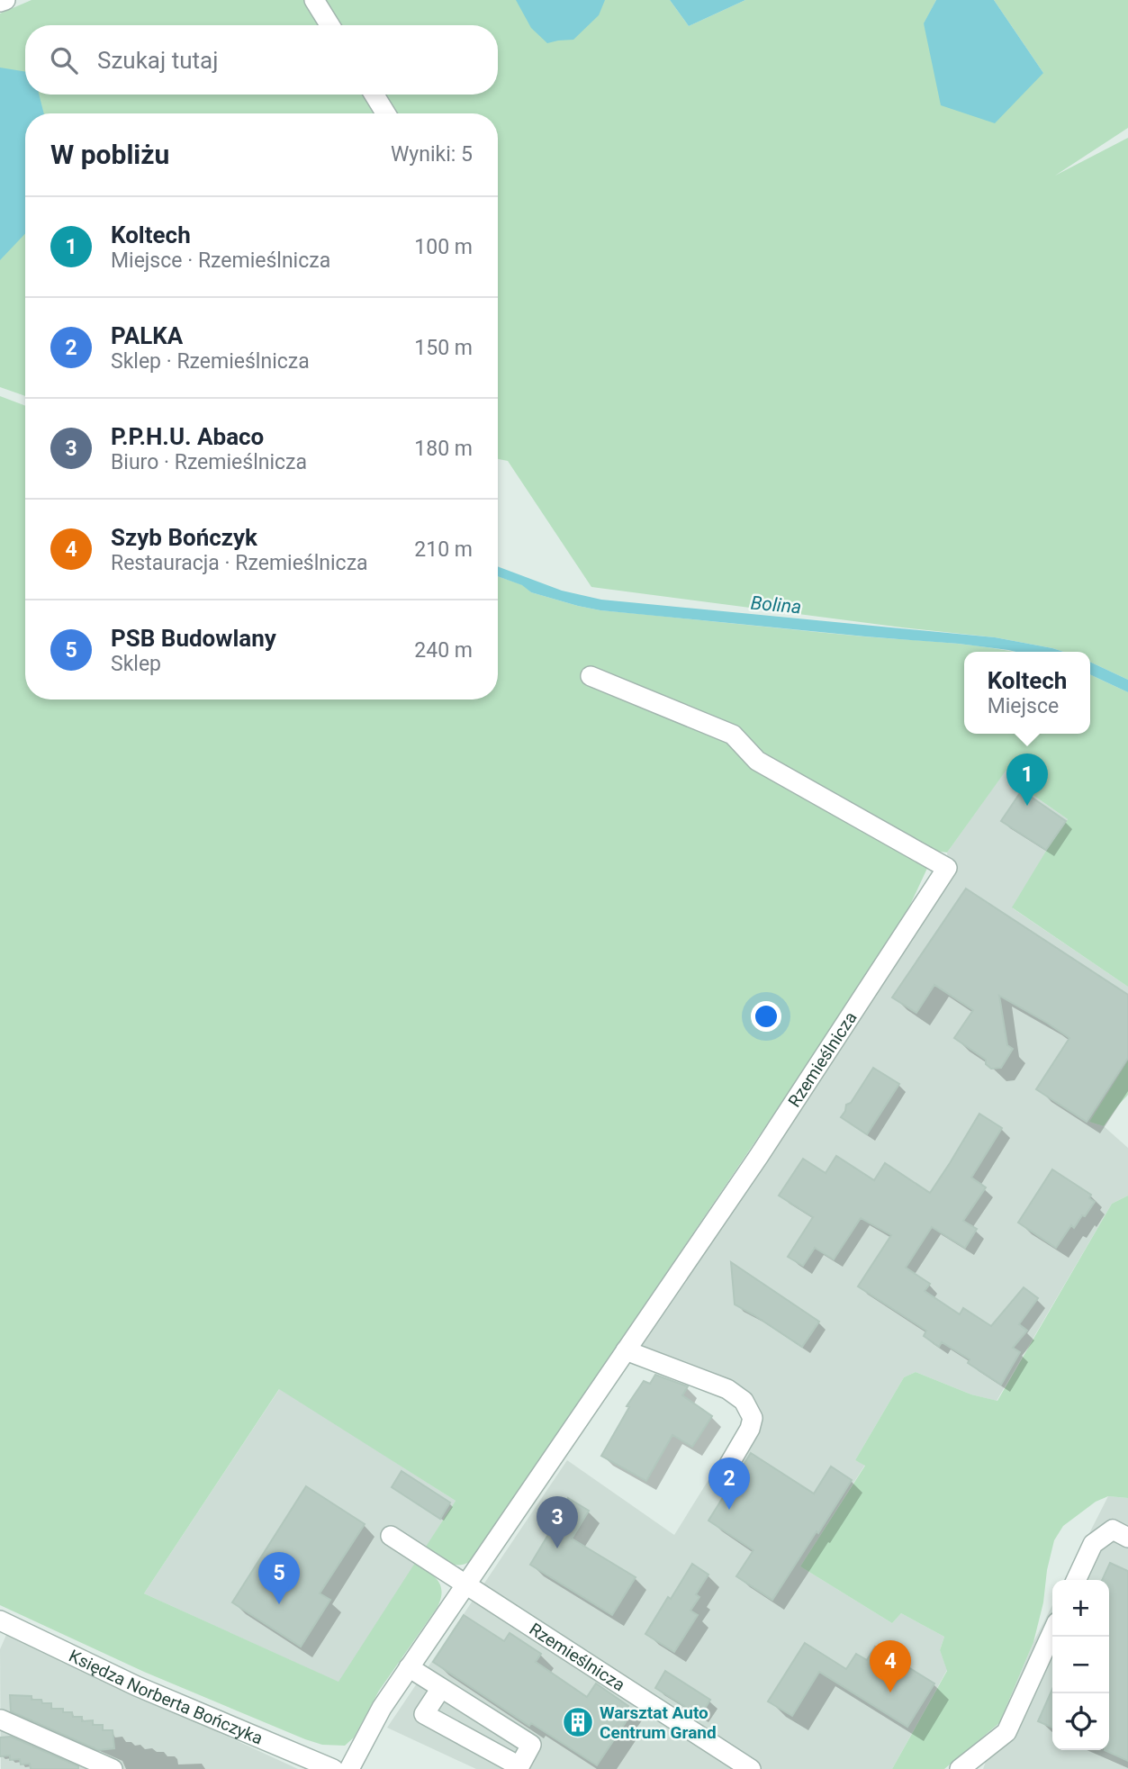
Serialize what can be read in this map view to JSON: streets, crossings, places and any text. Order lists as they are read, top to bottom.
{
  "streets": {
    "street": ["Rzemieślnicza", "Księdza Norberta Bończyka"]
  },
  "water": ["Bolina"],
  "places": {
    "building": ["Warsztat Auto Centrum Grand"]
  },
  "page": {
    "search": "Szukaj tutaj",
    "heading": ["W pobliżu", "Wyniki: 5"],
    "list": [
      {
        "mark": "1",
        "name": "Koltech",
        "note": "Miejsce · Rzemieślnicza",
        "value": "100 m"
      },
      {
        "mark": "2",
        "name": "PALKA",
        "note": "Sklep · Rzemieślnicza",
        "value": "150 m"
      },
      {
        "mark": "3",
        "name": "P.P.H.U. Abaco",
        "note": "Biuro · Rzemieślnicza",
        "value": "180 m"
      },
      {
        "mark": "4",
        "name": "Szyb Bończyk",
        "note": "Restauracja · Rzemieślnicza",
        "value": "210 m"
      },
      {
        "mark": "5",
        "name": "PSB Budowlany",
        "note": "Sklep",
        "value": "240 m"
      }
    ],
    "popup": ["Koltech", "Miejsce"],
    "pins": [
      "1",
      "2",
      "3",
      "5",
      "4"
    ],
    "map_buttons": ["+", "−"]
  }
}
